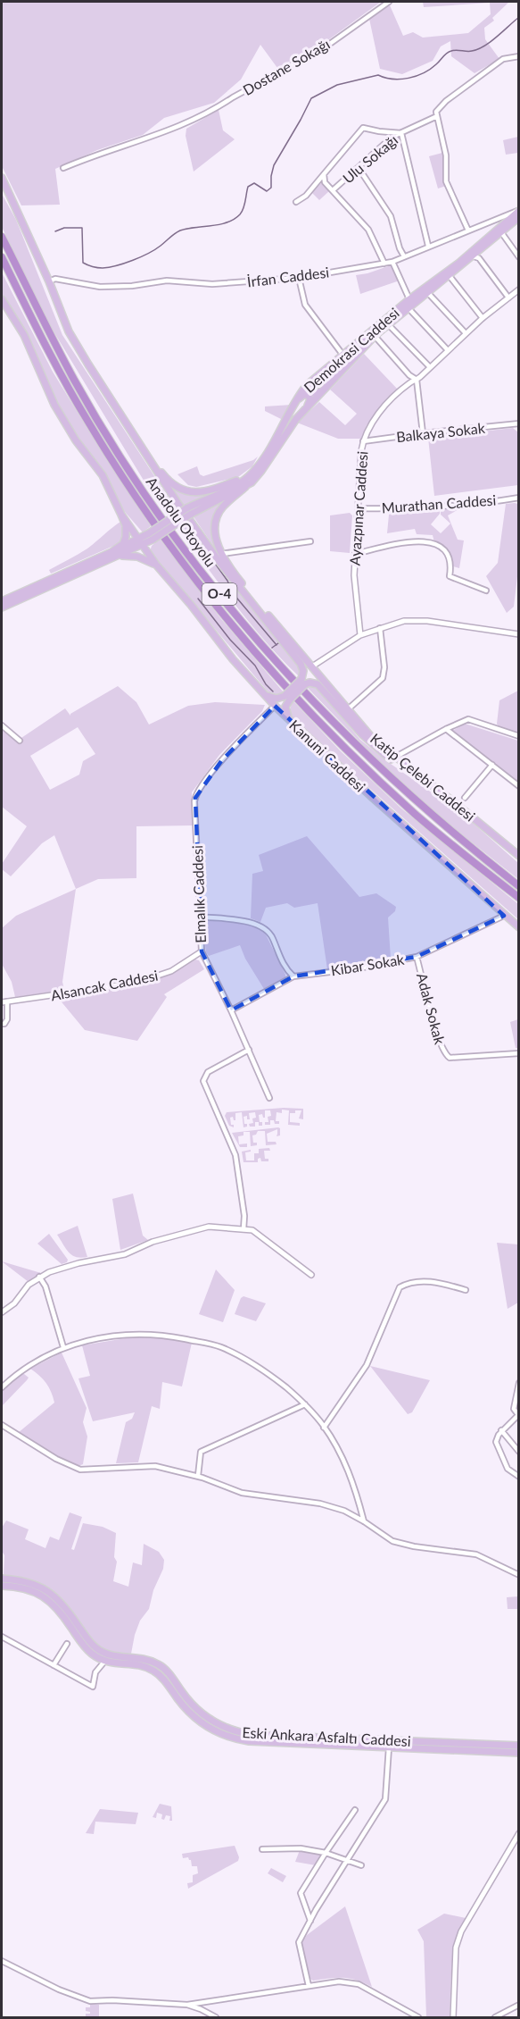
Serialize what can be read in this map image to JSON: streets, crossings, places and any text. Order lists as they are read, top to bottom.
{
  "streets": {
    "highway": ["Anadolu Otoyolu", "O-4"],
    "main road": [
      "Demokrasi Caddesi",
      "Kanuni Caddesi",
      "Katip Çelebi Caddesi",
      "Eski Ankara Asfaltı Caddesi"
    ],
    "street": [
      "Dostane Sokağı",
      "Ulu Sokağı",
      "İrfan Caddesi",
      "Balkaya Sokak",
      "Murathan Caddesi",
      "Ayazpınar Caddesi",
      "Elmalık Caddesi",
      "Kibar Sokak",
      "Alsancak Caddesi",
      "Adak Sokak"
    ]
  },
  "crossings": [
    ["İrfan Caddesi", "Demokrasi Caddesi"],
    ["Demokrasi Caddesi", "Kanuni Caddesi"],
    ["Balkaya Sokak", "Ayazpınar Caddesi"],
    ["Murathan Caddesi", "Ayazpınar Caddesi"],
    ["Kanuni Caddesi", "Elmalık Caddesi"],
    ["Kanuni Caddesi", "Kibar Sokak"],
    ["Elmalık Caddesi", "Kibar Sokak"],
    ["Elmalık Caddesi", "Alsancak Caddesi"],
    ["Kibar Sokak", "Adak Sokak"]
  ]
}
